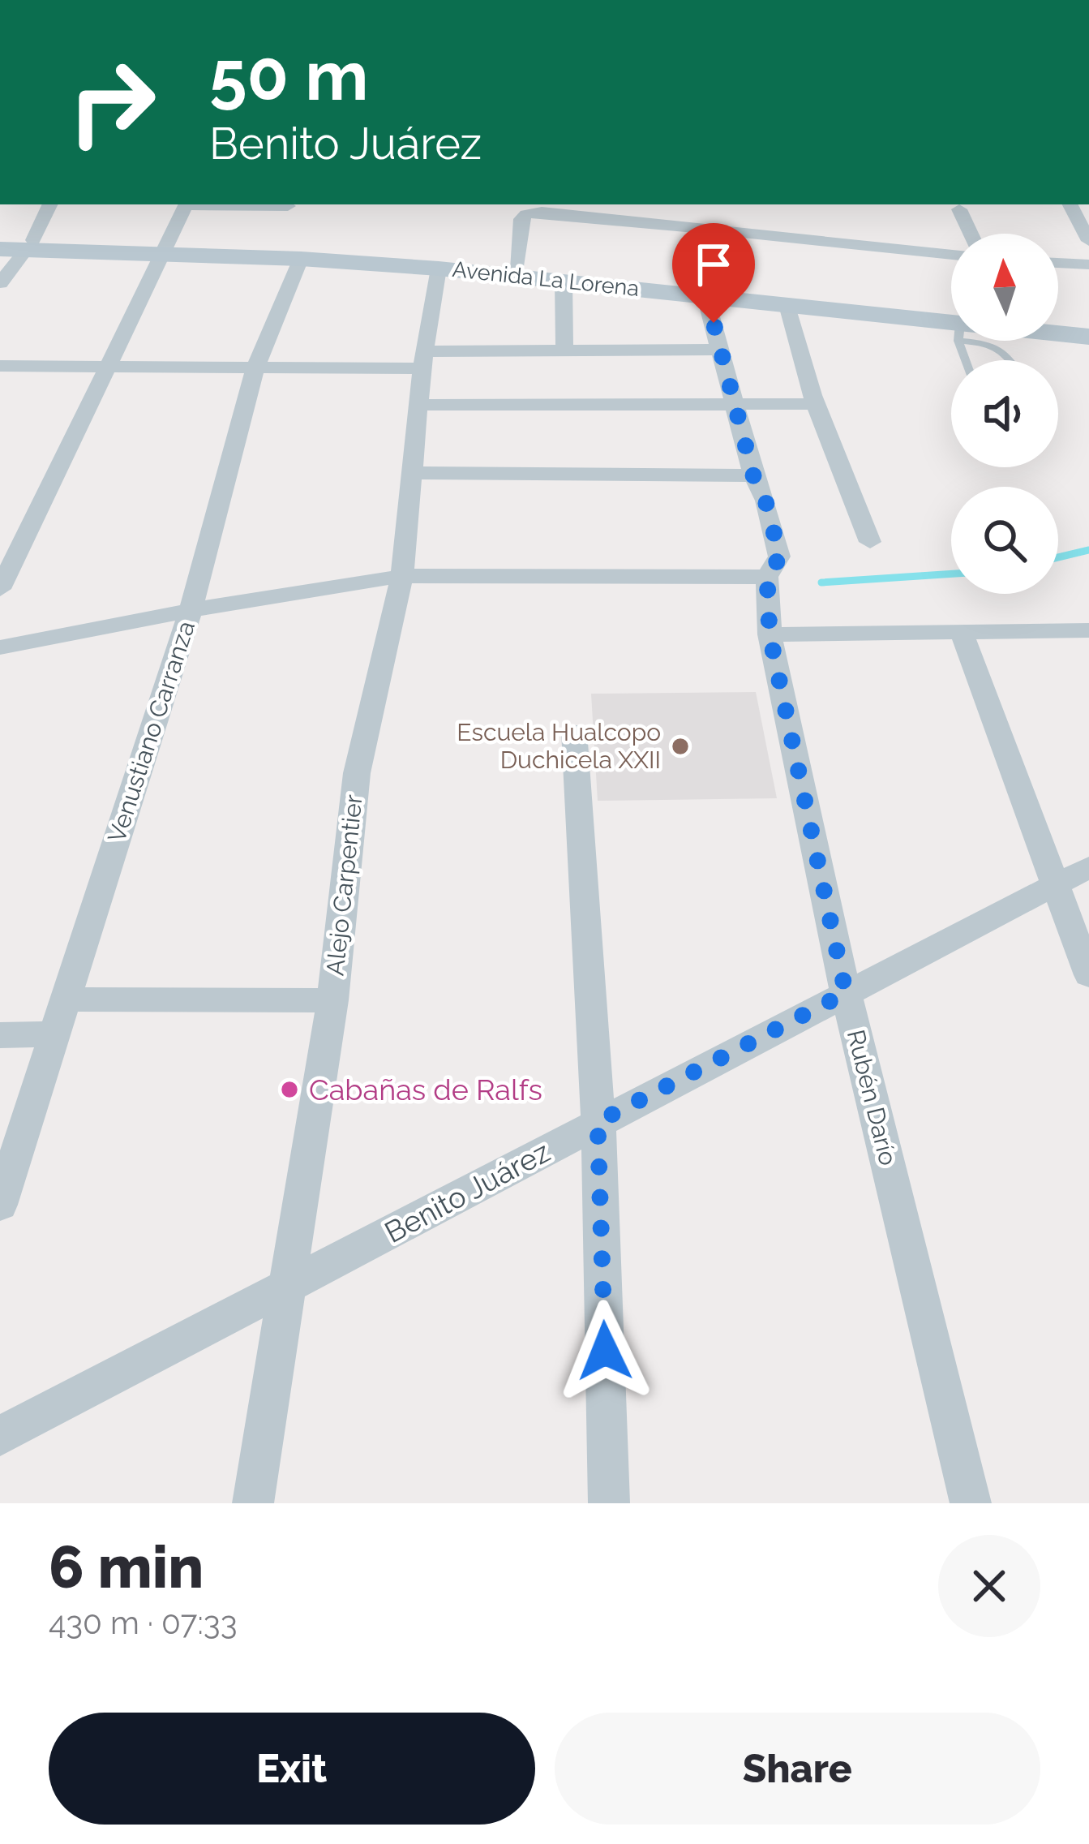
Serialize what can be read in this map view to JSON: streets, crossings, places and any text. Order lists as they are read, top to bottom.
{
  "streets": {
    "main road": ["Avenida La Lorena"],
    "street": [
      "Venustiano Carranza",
      "Alejo Carpentier",
      "Rubén Darío",
      "Benito Juárez"
    ]
  },
  "crossings": [
    ["Avenida La Lorena", "Venustiano Carranza"],
    ["Avenida La Lorena", "Alejo Carpentier"],
    ["Avenida La Lorena", "Rubén Darío"],
    ["Alejo Carpentier", "Benito Juárez"],
    ["Rubén Darío", "Benito Juárez"]
  ],
  "places": ["Escuela Hualcopo Duchicela XXII", "Cabañas de Ralfs"],
  "north": "top",
  "page": {
    "turn": ["50 m", "Benito Juárez"],
    "heading": ["6 min", "430 m · 07:33"],
    "buttons": ["Exit", "Share"]
  }
}
